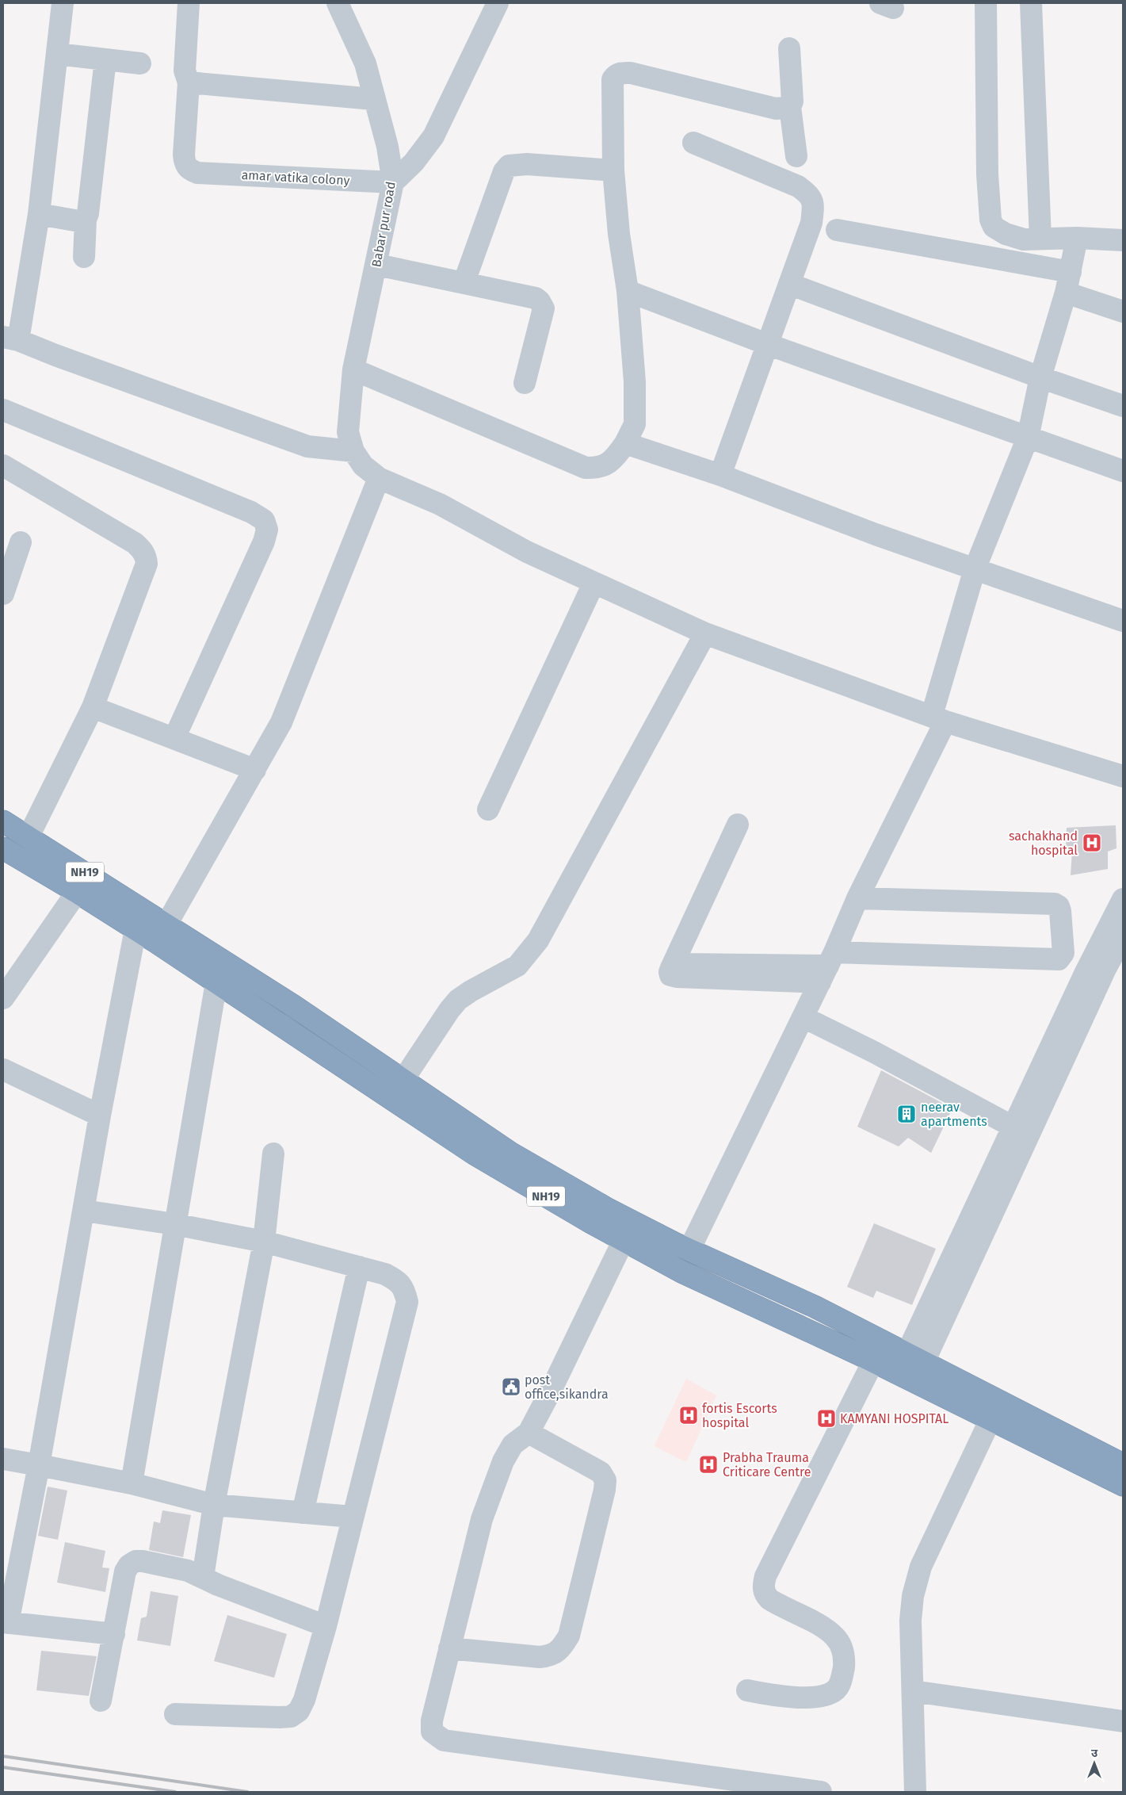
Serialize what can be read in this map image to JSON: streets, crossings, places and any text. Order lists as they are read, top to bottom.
{
  "streets": {
    "highway": ["NH19"],
    "street": ["amar vatika colony", "Babar pur road"]
  },
  "crossings": [
    ["amar vatika colony", "Babar pur road"]
  ],
  "places": {
    "hospital": [
      "sachakhand hospital",
      "fortis Escorts hospital",
      "KAMYANI HOSPITAL",
      "Prabha Trauma Criticare Centre"
    ],
    "building": ["neerav apartments"],
    "public building": ["post office,sikandra"]
  },
  "north": "top"
}
